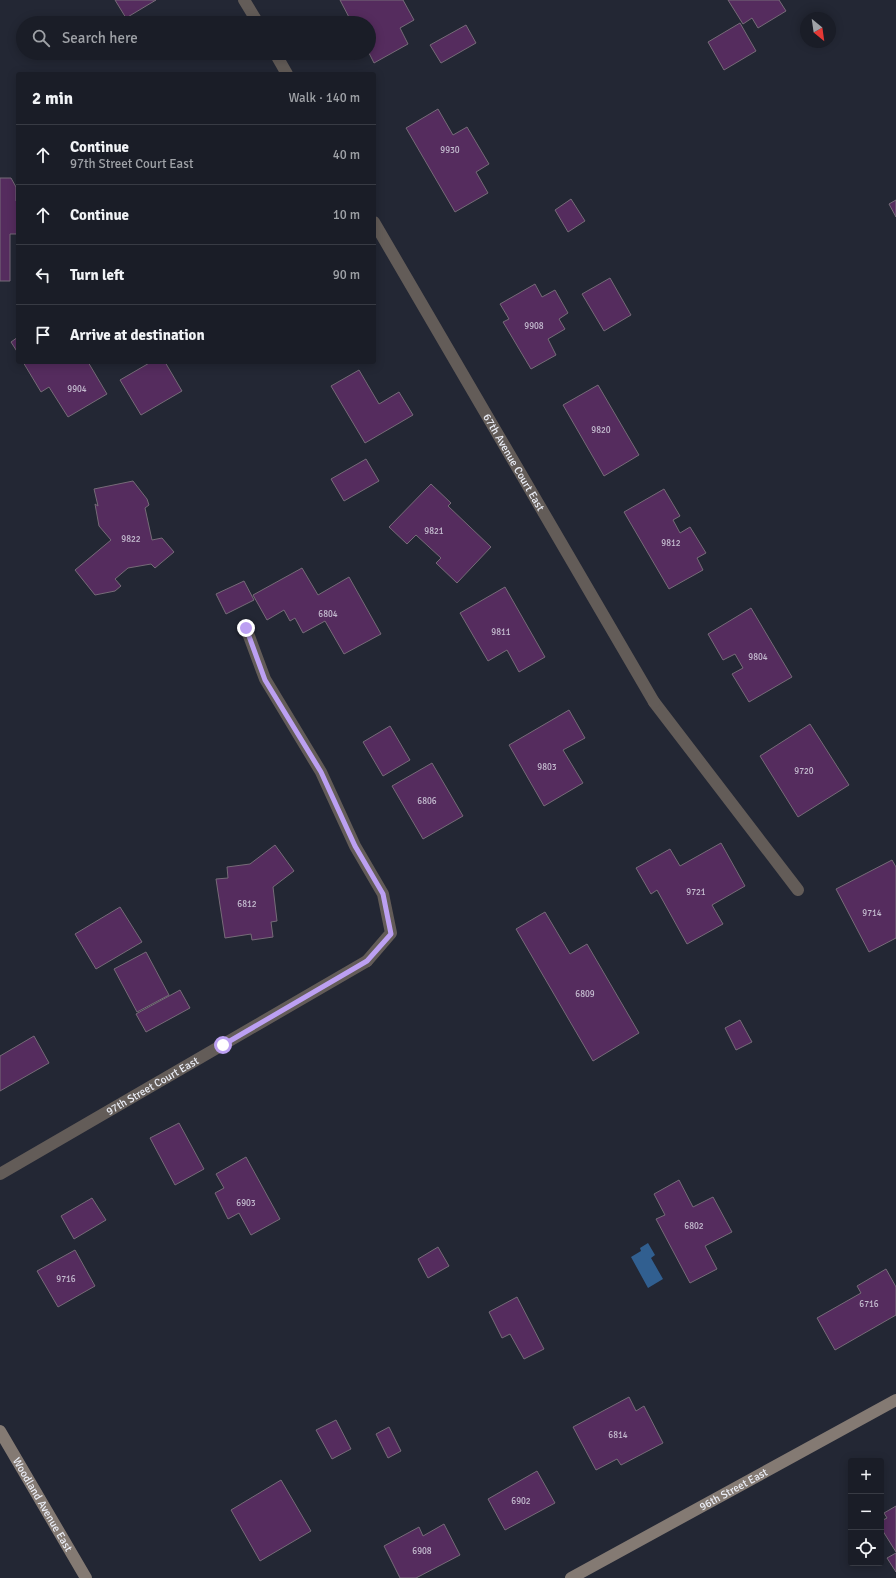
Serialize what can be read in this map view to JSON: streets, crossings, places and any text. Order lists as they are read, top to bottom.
{
  "streets": {
    "street": [
      "67th Avenue Court East",
      "97th Street Court East",
      "96th Street East",
      "Woodland Avenue East"
    ]
  },
  "house_numbers": [
    "9930",
    "9908",
    "9904",
    "9820",
    "9821",
    "9822",
    "9812",
    "6804",
    "9811",
    "9804",
    "9803",
    "9720",
    "6806",
    "9721",
    "6812",
    "9714",
    "6809",
    "6903",
    "6802",
    "9716",
    "6716",
    "6814",
    "6902",
    "6908"
  ],
  "north": "bottom right",
  "page": {
    "search": "Search here",
    "heading": ["2 min", "Walk · 140 m"],
    "list": [
      ["Continue", "97th Street Court East", "40 m"],
      ["Continue", "10 m"],
      ["Turn left", "90 m"],
      "Arrive at destination"
    ],
    "map_buttons": ["+", "−"]
  }
}
